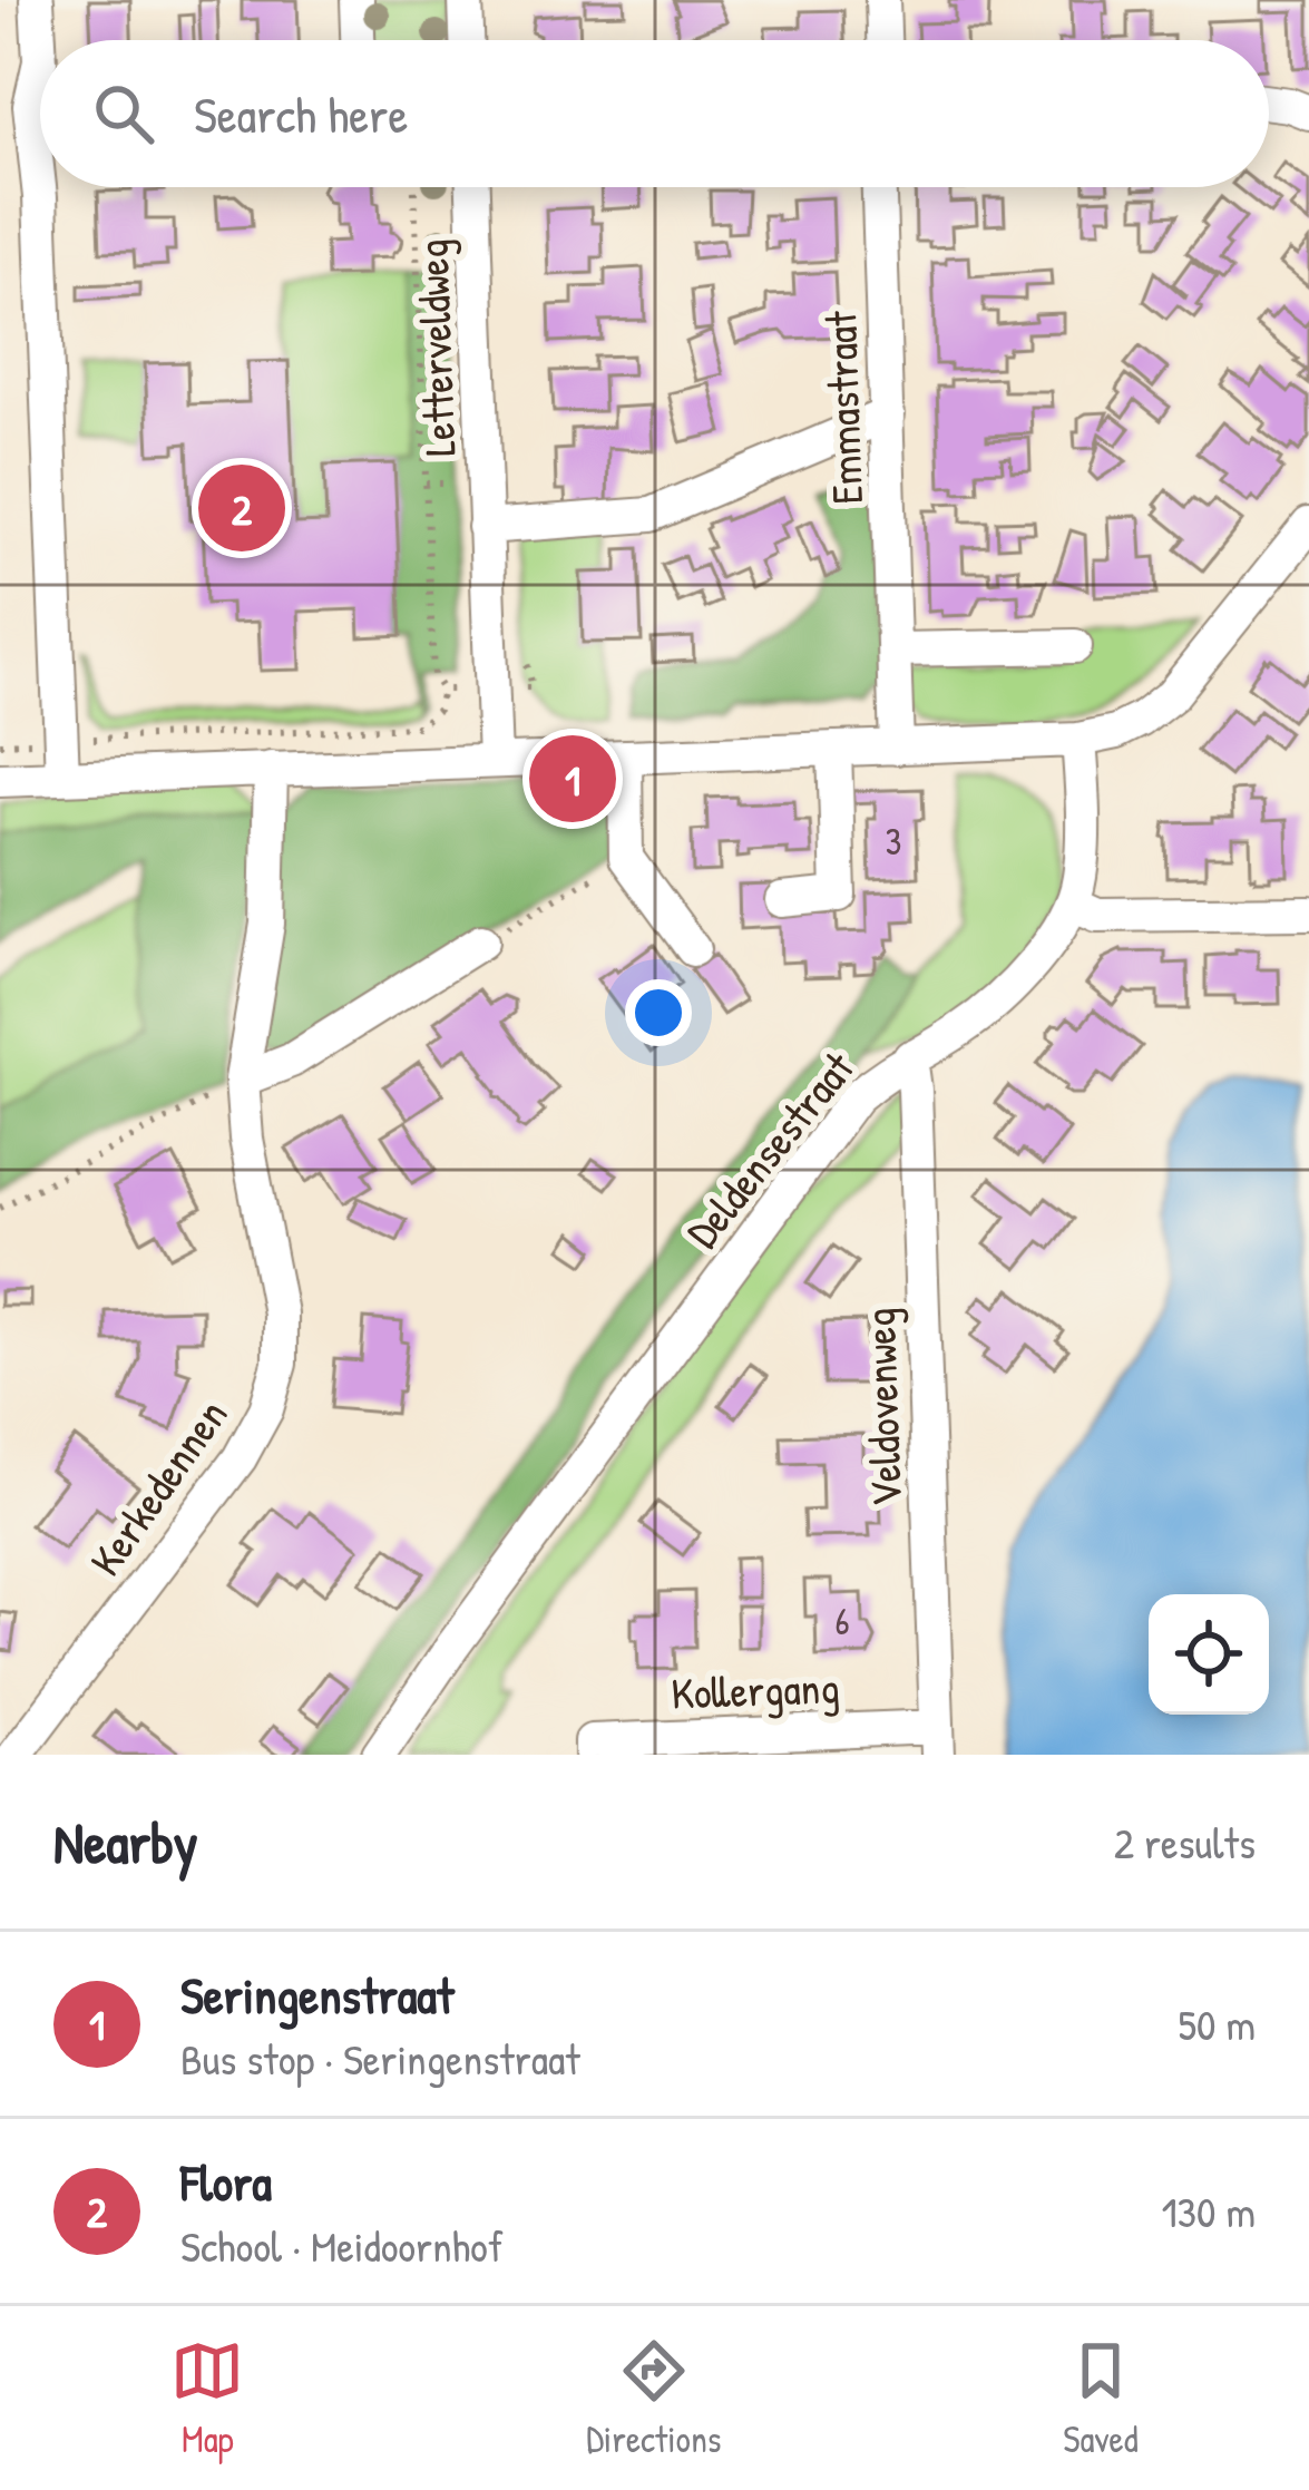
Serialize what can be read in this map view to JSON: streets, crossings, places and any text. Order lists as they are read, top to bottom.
{
  "streets": {
    "street": [
      "Letterveldweg",
      "Emmastraat",
      "Deldensestraat",
      "Veldovenweg",
      "Kerkedennen",
      "Kollergang"
    ]
  },
  "crossings": [
    ["Deldensestraat", "Veldovenweg"],
    ["Veldovenweg", "Kollergang"]
  ],
  "house_numbers": ["3", "6"],
  "page": {
    "search": "Search here",
    "pins": ["2", "1"],
    "heading": ["Nearby", "2 results"],
    "list": [
      {
        "mark": "1",
        "name": "Seringenstraat",
        "note": "Bus stop · Seringenstraat",
        "value": "50 m"
      },
      {
        "mark": "2",
        "name": "Flora",
        "note": "School · Meidoornhof",
        "value": "130 m"
      }
    ],
    "nav": ["Map", "Directions", "Saved"]
  }
}
